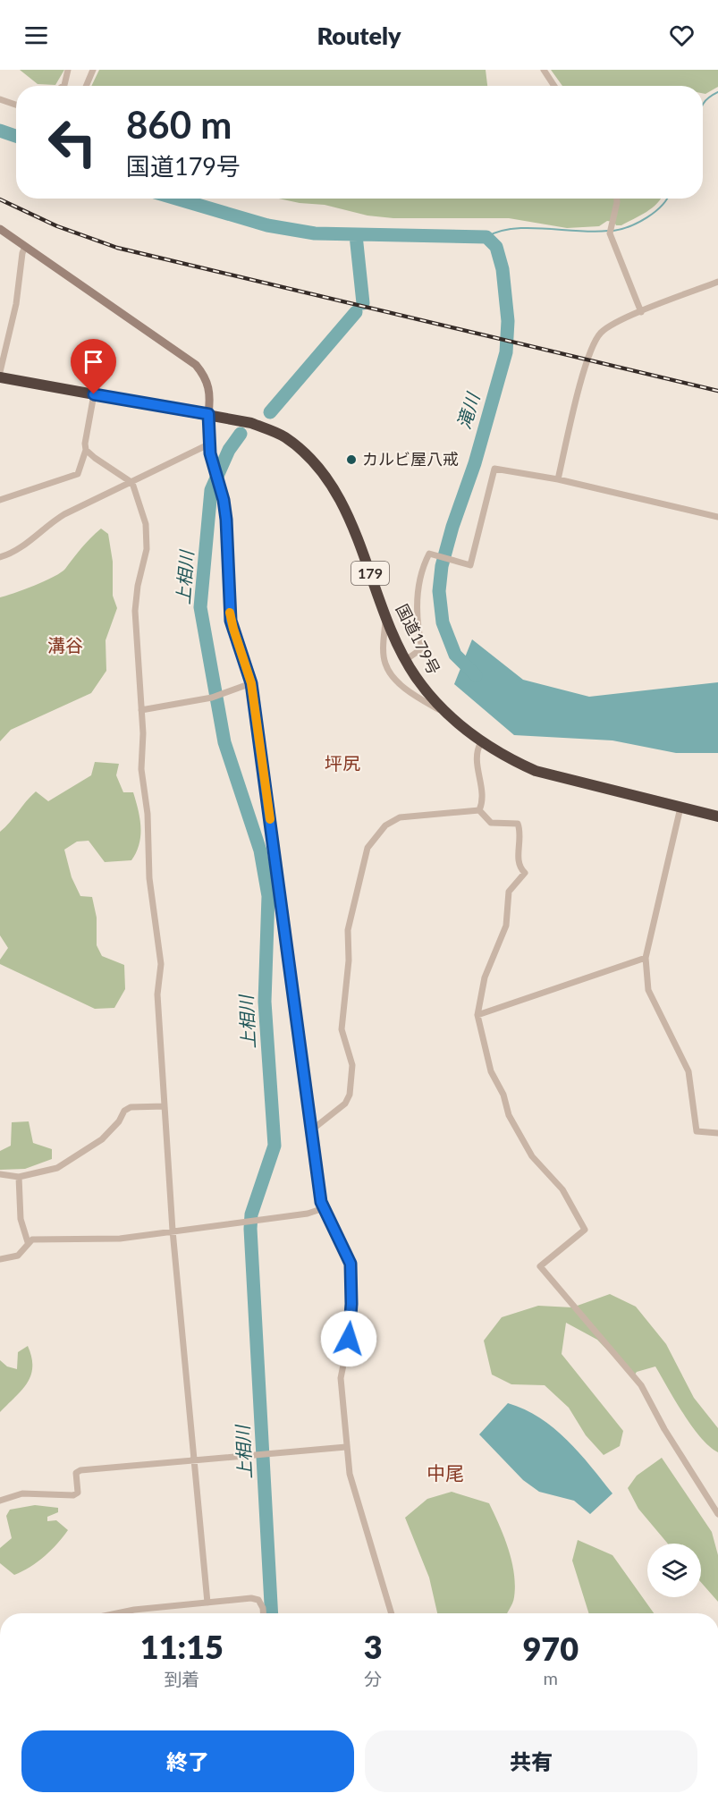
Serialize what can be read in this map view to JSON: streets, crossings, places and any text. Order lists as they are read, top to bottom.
{
  "streets": {
    "highway": ["179", "国道179号"]
  },
  "districts": ["溝谷", "坪尻", "中尾"],
  "water": ["滝川", "上相川"],
  "places": ["カルビ屋八戒"],
  "page": {
    "header": "Routely",
    "turn": ["860 m", "国道179号"],
    "eta": [
      "11:15",
      "到着",
      "3",
      "分",
      "970",
      "m"
    ],
    "buttons": ["終了", "共有"]
  }
}
